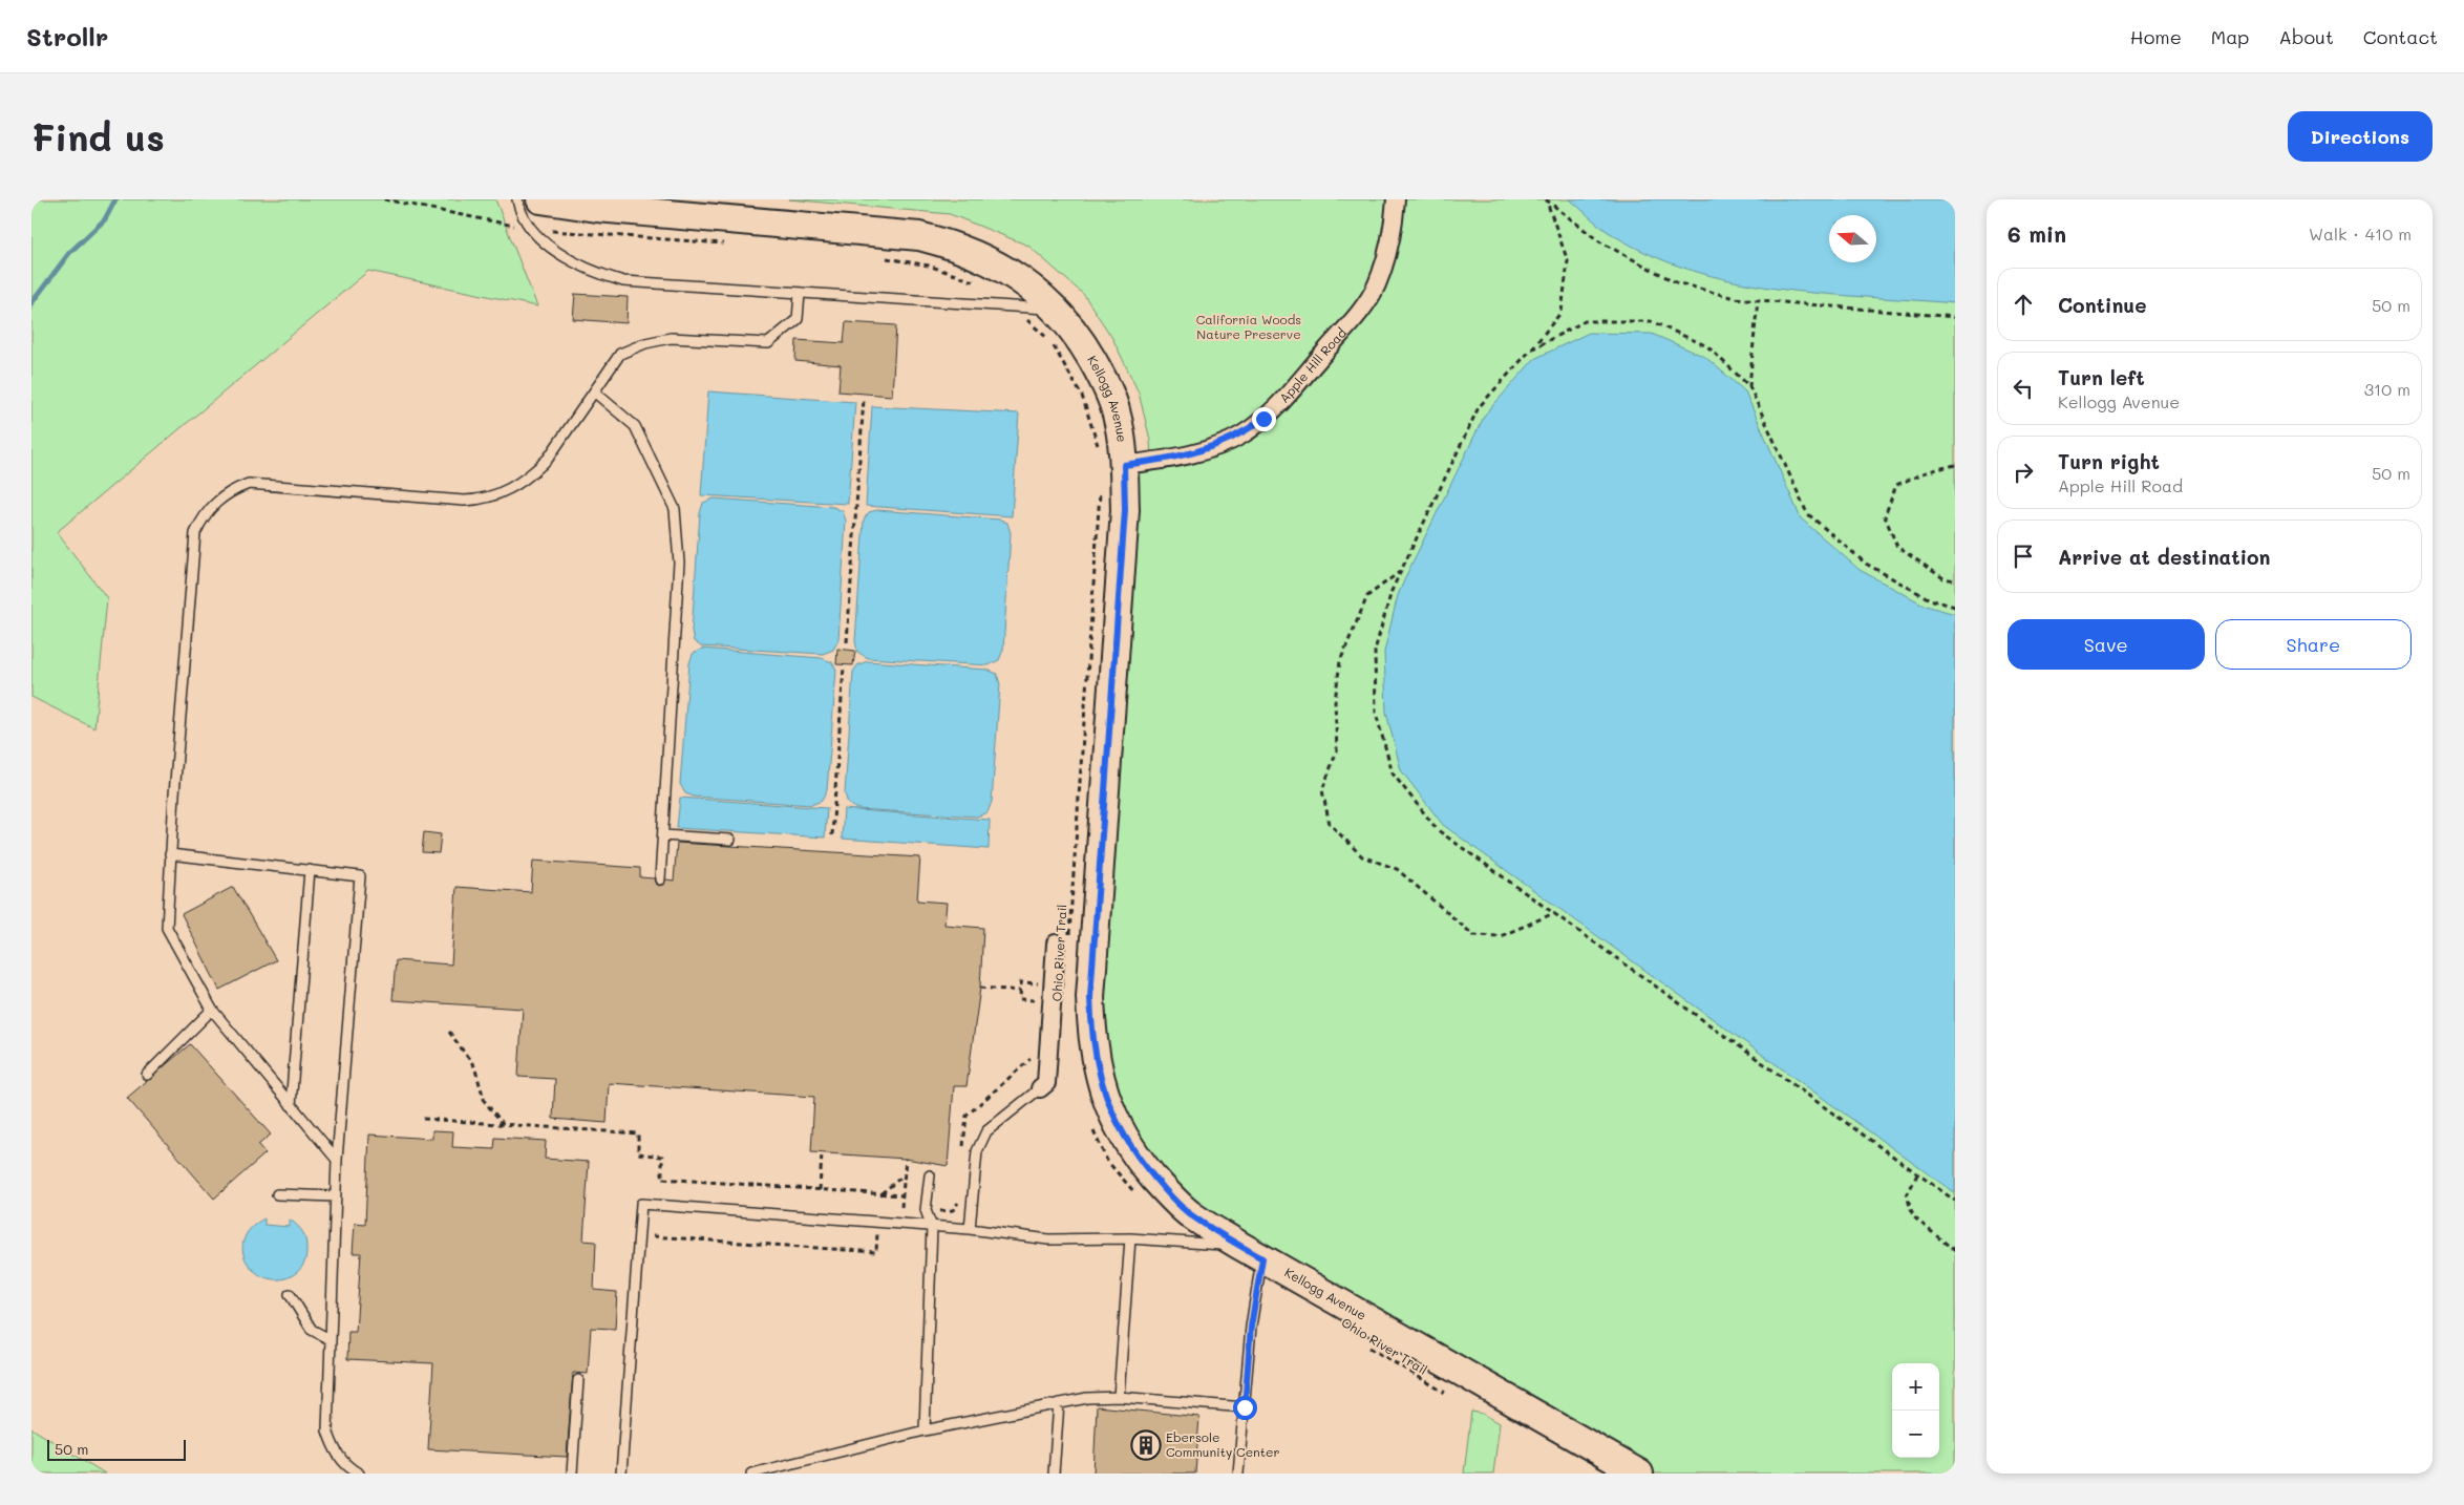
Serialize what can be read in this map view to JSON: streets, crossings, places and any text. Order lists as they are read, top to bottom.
{
  "streets": {
    "main road": ["Kellogg Avenue"],
    "street": ["Apple Hill Road"],
    "path": ["Ohio River Trail"]
  },
  "crossings": [
    ["Apple Hill Road", "Kellogg Avenue"]
  ],
  "parks": ["California Woods Nature Preserve"],
  "places": {
    "building": ["Ebersole Community Center"]
  },
  "scale_bar": "50 m",
  "north": "left",
  "page": {
    "header": "Strollr",
    "nav": [
      "Home",
      "Map",
      "About",
      "Contact"
    ],
    "buttons": [
      "Directions",
      ["Save", "Share"]
    ],
    "title": "Find us",
    "heading": ["6 min", "Walk · 410 m"],
    "list": [
      ["Continue", "50 m"],
      ["Turn left", "Kellogg Avenue", "310 m"],
      ["Turn right", "Apple Hill Road", "50 m"],
      "Arrive at destination"
    ],
    "map_buttons": ["+", "−"],
    "scale": "50 m"
  }
}
